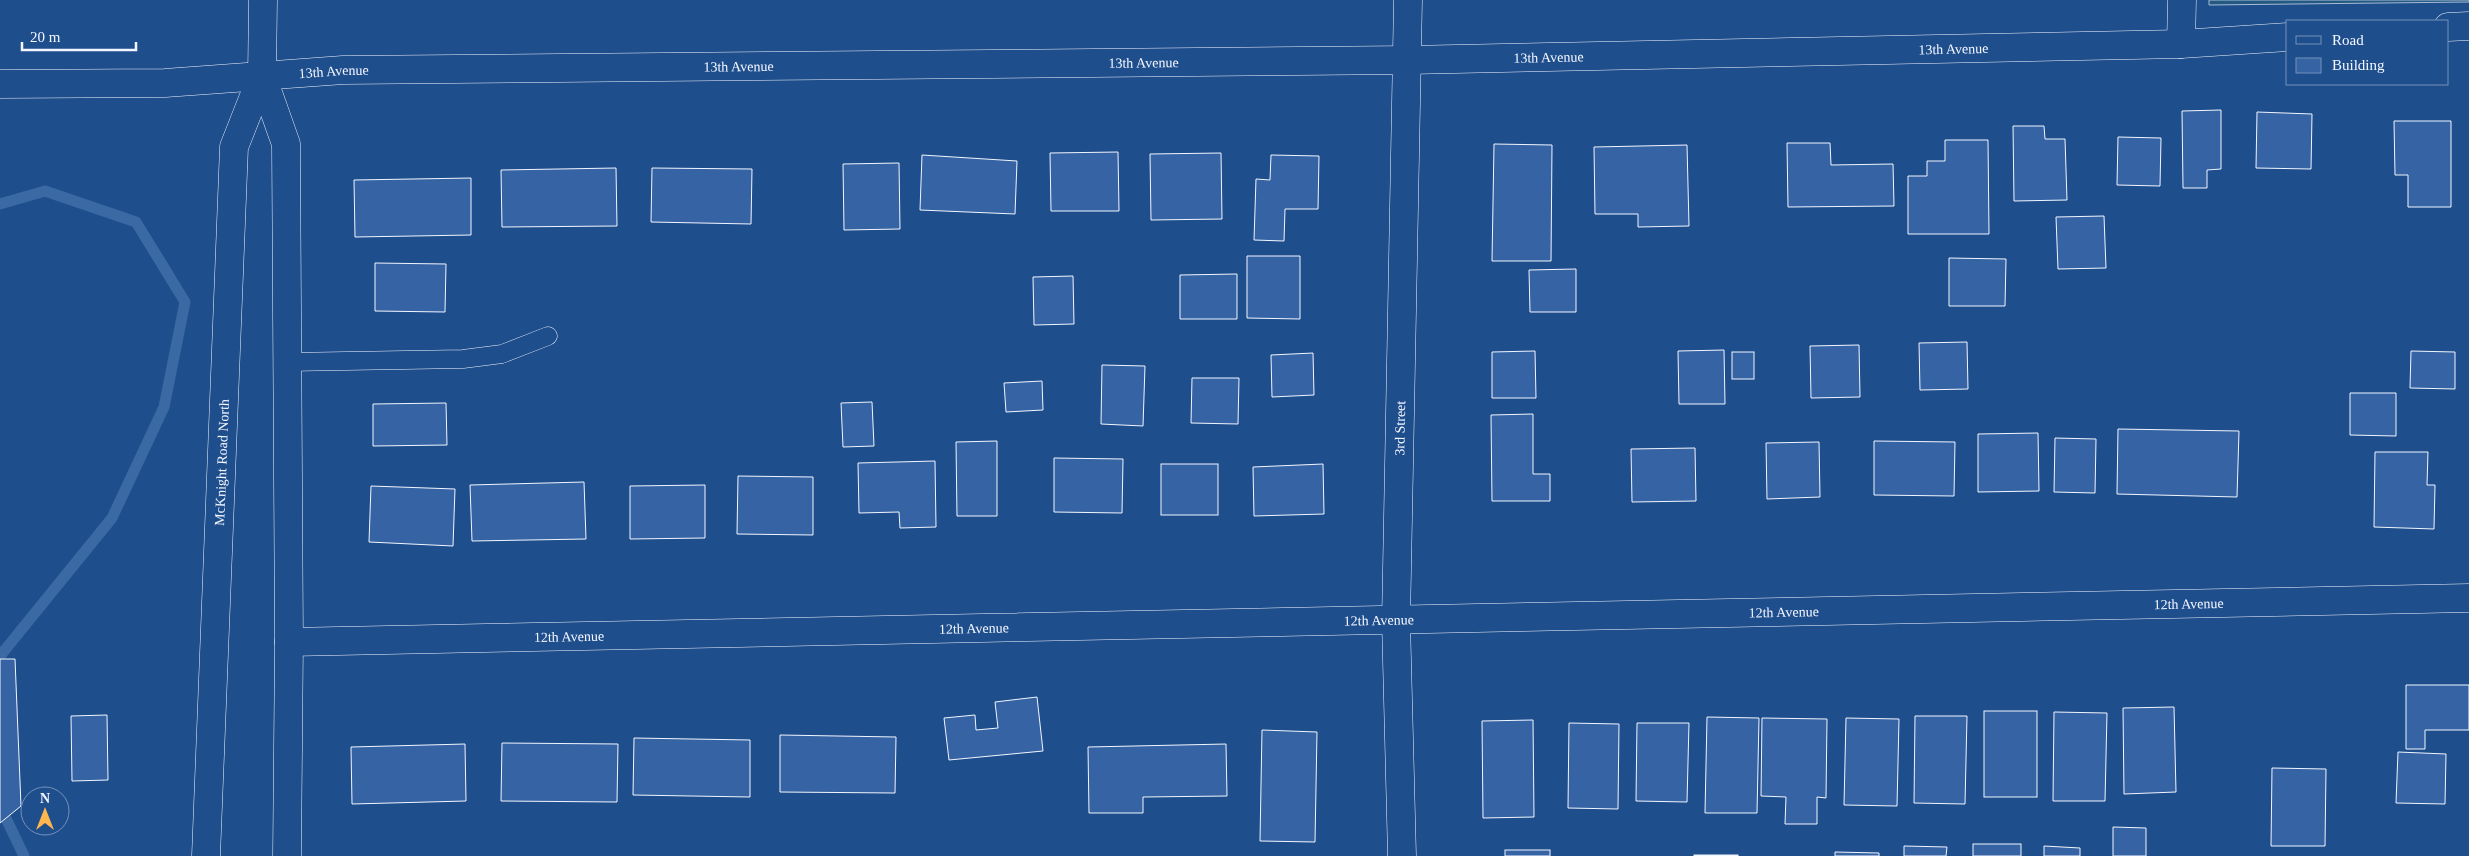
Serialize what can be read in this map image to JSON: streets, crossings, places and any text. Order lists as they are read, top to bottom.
{
  "streets": {
    "street": [
      "13th Avenue",
      "3rd Street",
      "McKnight Road North",
      "12th Avenue"
    ]
  },
  "crossings": [
    ["13th Avenue", "3rd Street"],
    ["13th Avenue", "McKnight Road North"],
    ["3rd Street", "12th Avenue"],
    ["McKnight Road North", "12th Avenue"]
  ],
  "legend": ["Road", "Building"],
  "scale_bar": "20 m",
  "north": "top"
}
